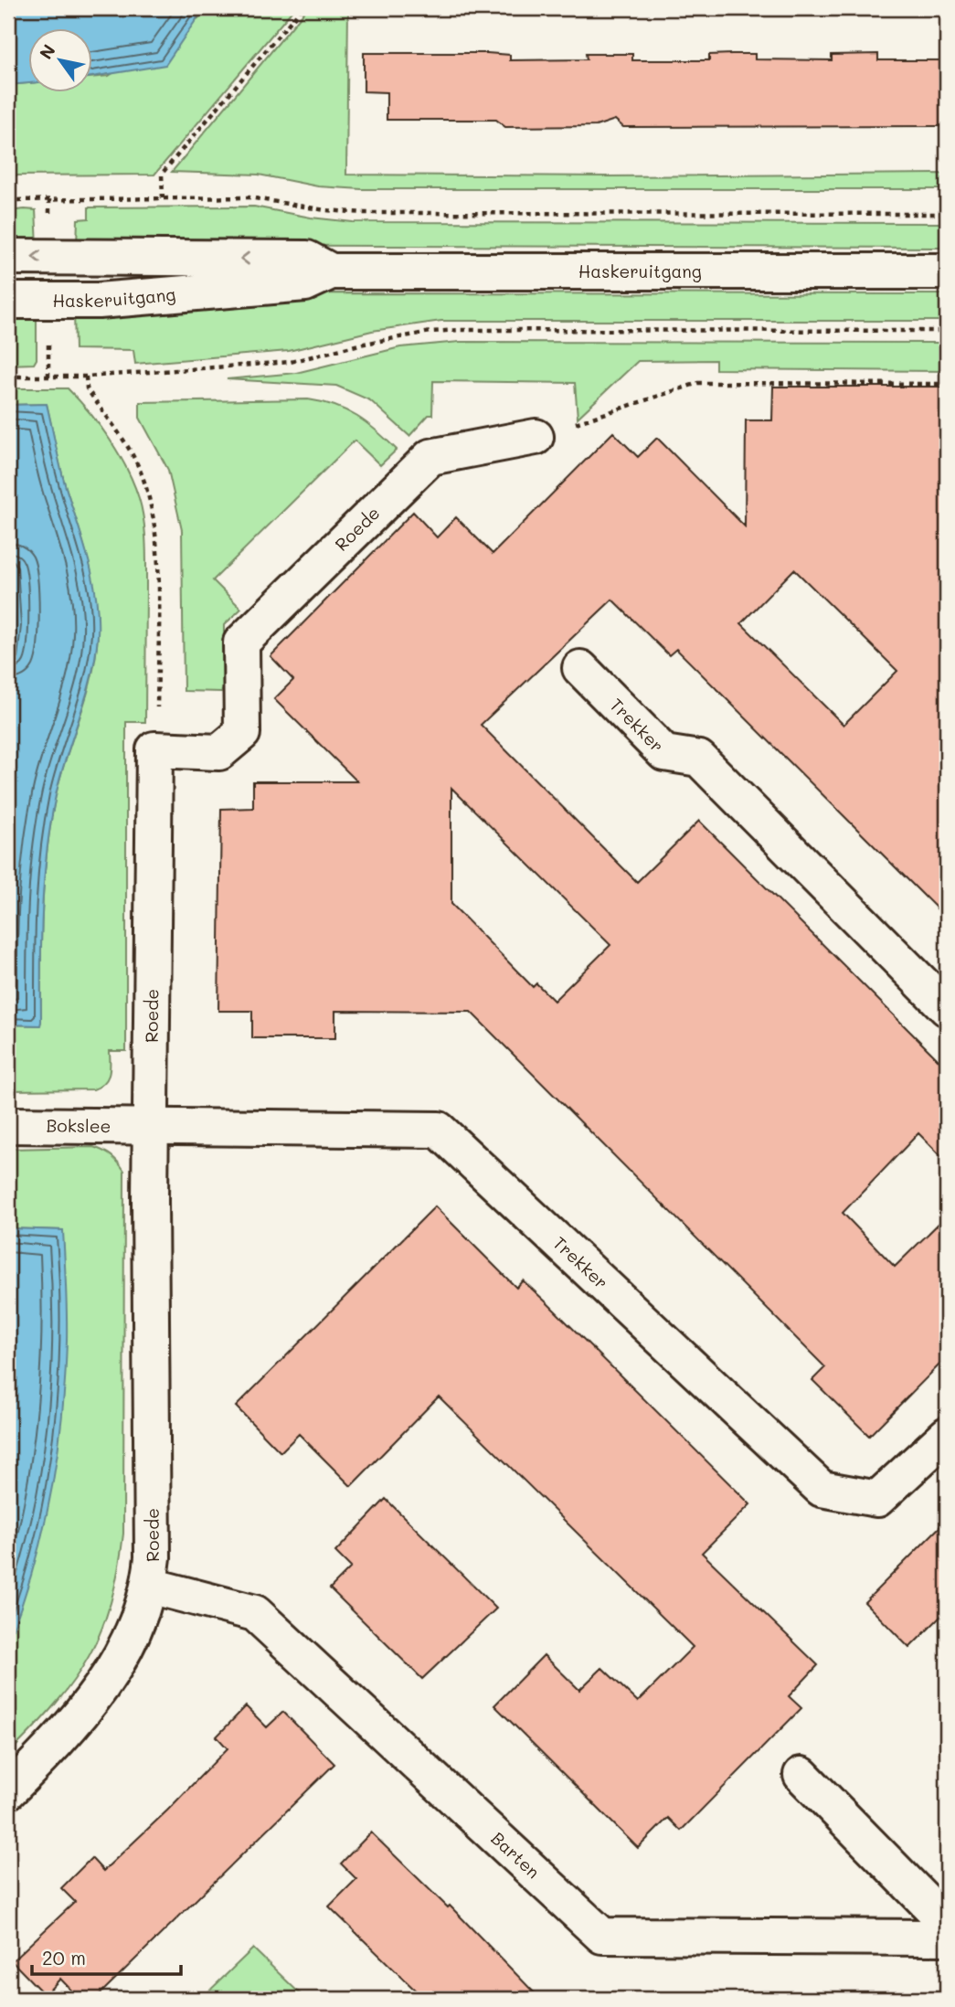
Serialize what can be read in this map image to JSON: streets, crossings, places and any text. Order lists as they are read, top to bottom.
{
  "streets": {
    "street": [
      "Haskeruitgang",
      "Roede",
      "Trekker",
      "Bokslee",
      "Barten"
    ]
  },
  "crossings": [
    ["Roede", "Trekker"],
    ["Roede", "Bokslee"],
    ["Roede", "Barten"],
    ["Trekker", "Bokslee"]
  ],
  "scale_bar": "20 m",
  "north": "top left"
}
